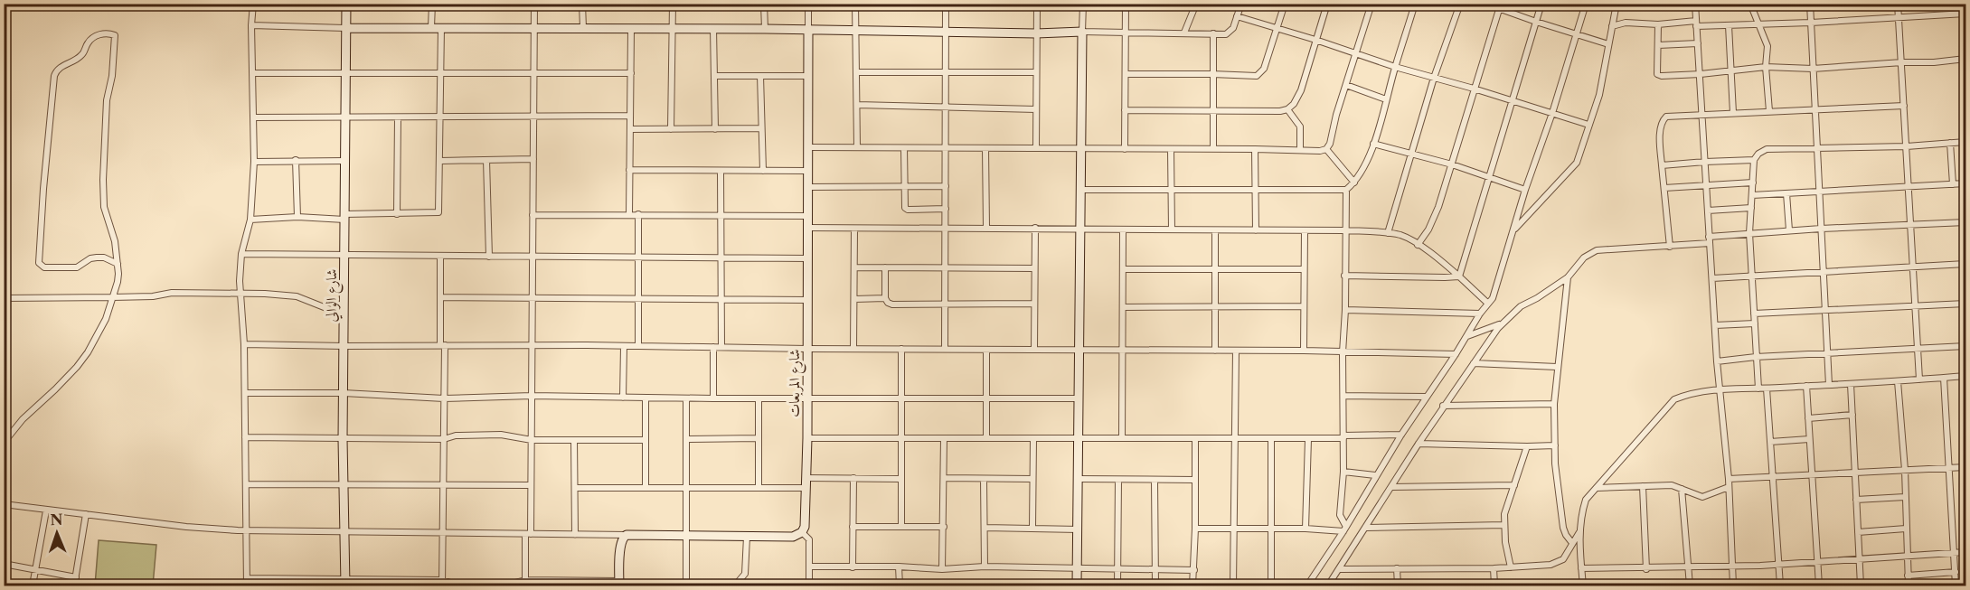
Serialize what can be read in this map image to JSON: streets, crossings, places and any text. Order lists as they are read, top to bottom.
{
  "streets": {
    "street": ["شارع الوالي", "شارع المربعات"]
  },
  "north": "top"
}
